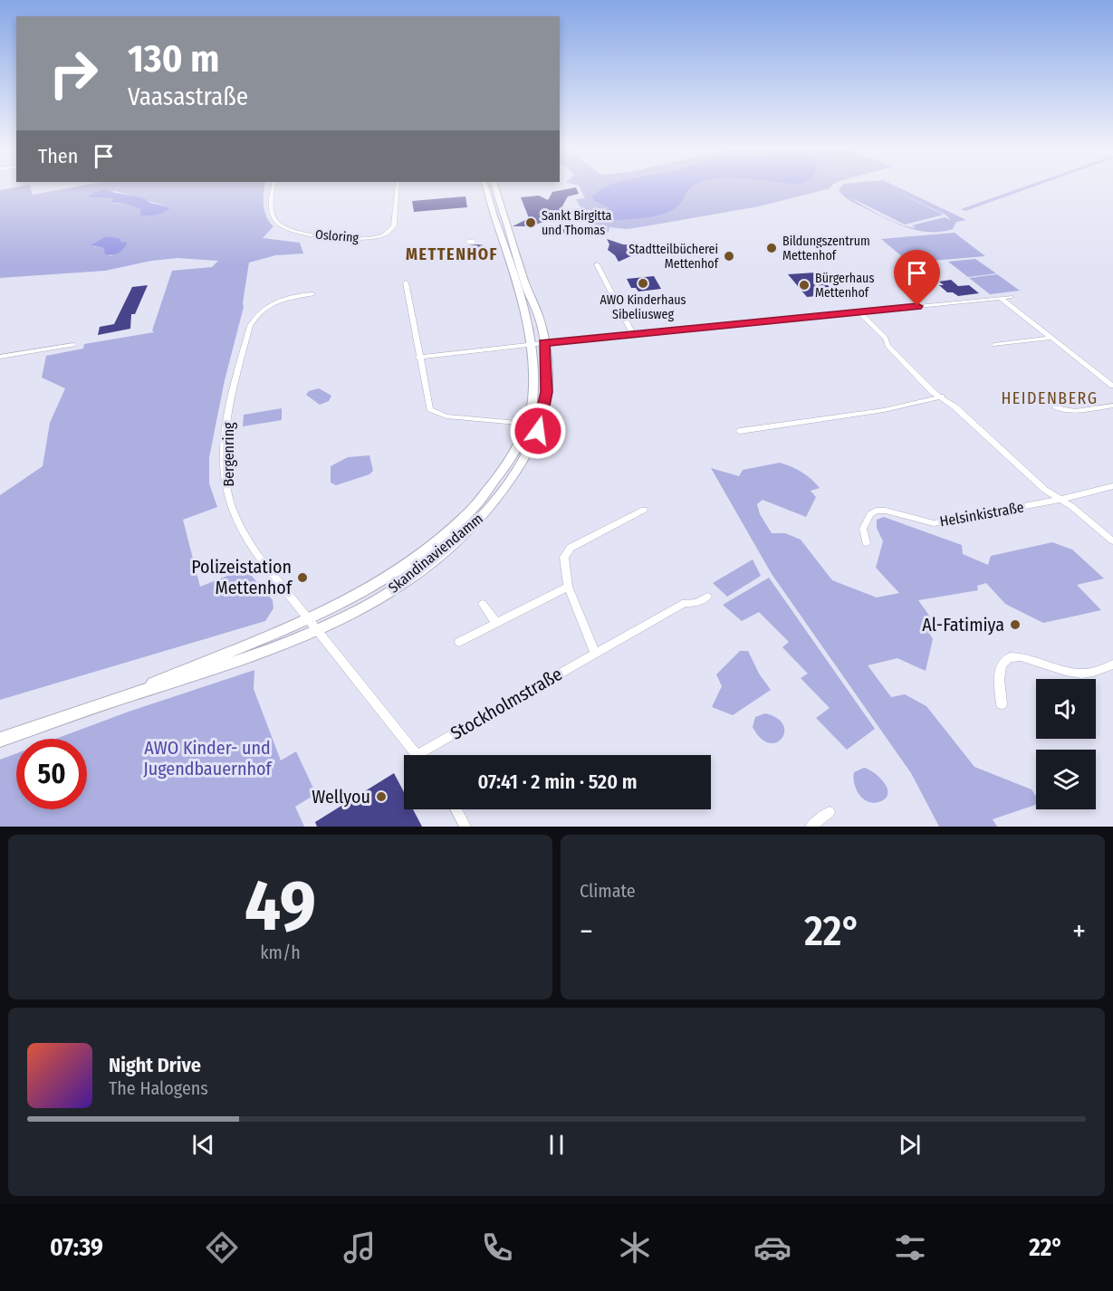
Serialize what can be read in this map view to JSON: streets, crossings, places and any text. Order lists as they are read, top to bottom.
{
  "streets": {
    "main road": ["Skandinaviendamm"],
    "street": [
      "Osloring",
      "Bergenring",
      "Helsinkistraße",
      "Stockholmstraße"
    ]
  },
  "crossings": [
    ["Bergenring", "Skandinaviendamm"]
  ],
  "districts": ["METTENHOF", "HEIDENBERG"],
  "parks": ["AWO Kinder- und Jugendbauernhof"],
  "places": [
    "Sankt Birgitta und Thomas",
    "Bildungszentrum Mettenhof",
    "Stadtteilbücherei Mettenhof",
    "AWO Kinderhaus Sibeliusweg",
    "Bürgerhaus Mettenhof",
    "Polizeistation Mettenhof",
    "Al-Fatimiya",
    "Wellyou"
  ],
  "page": {
    "turn": ["130 m", "Vaasastraße"],
    "then": "Then",
    "limit": "50",
    "trip": "07:41 · 2 min · 520 m",
    "tile": [
      ["49", "km/h"],
      "Climate"
    ],
    "heat": ["−", "22°", "+"],
    "song": ["Night Drive", "The Halogens"],
    "tabs": ["07:39", "22°"]
  }
}
